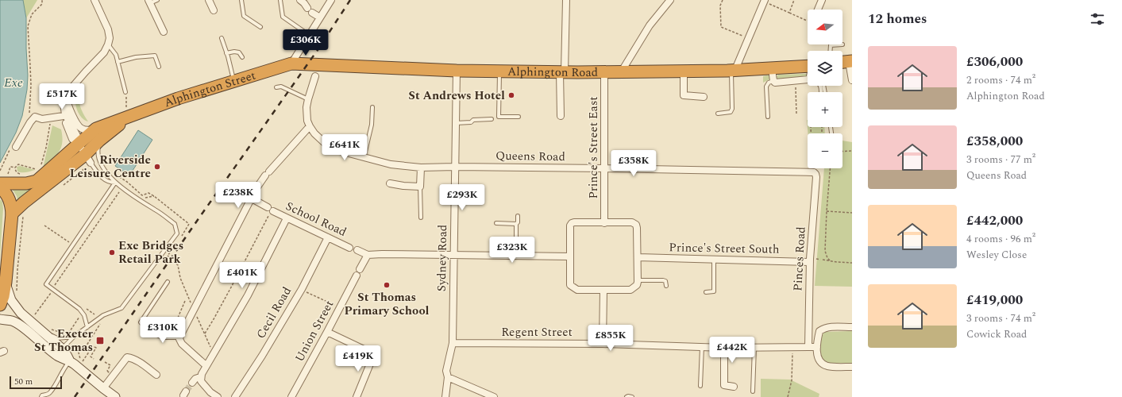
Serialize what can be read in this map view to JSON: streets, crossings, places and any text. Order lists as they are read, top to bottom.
{
  "streets": {
    "highway": ["Alphington Road", "Alphington Street"],
    "street": [
      "Prince's Street East",
      "Queens Road",
      "School Road",
      "Prince's Street South",
      "Sydney Road",
      "Pinces Road",
      "Cecil Road",
      "Union Street",
      "Regent Street"
    ]
  },
  "crossings": [
    ["Alphington Road", "Alphington Street"],
    ["Alphington Road", "Prince's Street East"],
    ["Alphington Road", "Sydney Road"],
    ["Prince's Street East", "Queens Road"],
    ["Queens Road", "Sydney Road"],
    ["Queens Road", "Pinces Road"],
    ["School Road", "Cecil Road"],
    ["Prince's Street South", "Pinces Road"],
    ["Sydney Road", "Regent Street"],
    ["Pinces Road", "Regent Street"]
  ],
  "water": ["Exe"],
  "places": {
    "other": [
      "St Andrews Hotel",
      "Riverside Leisure Centre",
      "Exe Bridges Retail Park",
      "St Thomas Primary School"
    ],
    "transit": ["Exeter St Thomas"]
  },
  "scale_bar": "50 m",
  "north": "left",
  "page": {
    "heading": "12 homes",
    "map_buttons": ["+", "−"],
    "price": [
      "£306K",
      "£517K",
      "£641K",
      "£358K",
      "£238K",
      "£293K",
      "£323K",
      "£401K",
      "£310K",
      "£855K",
      "£442K",
      "£419K"
    ],
    "list": [
      {
        "name": "£306,000",
        "note": "2 rooms · 74 m² · Alphington Road"
      },
      {
        "name": "£358,000",
        "note": "3 rooms · 77 m² · Queens Road"
      },
      {
        "name": "£442,000",
        "note": "4 rooms · 96 m² · Wesley Close"
      },
      {
        "name": "£419,000",
        "note": "3 rooms · 74 m² · Cowick Road"
      }
    ],
    "scale": "50 m"
  }
}
